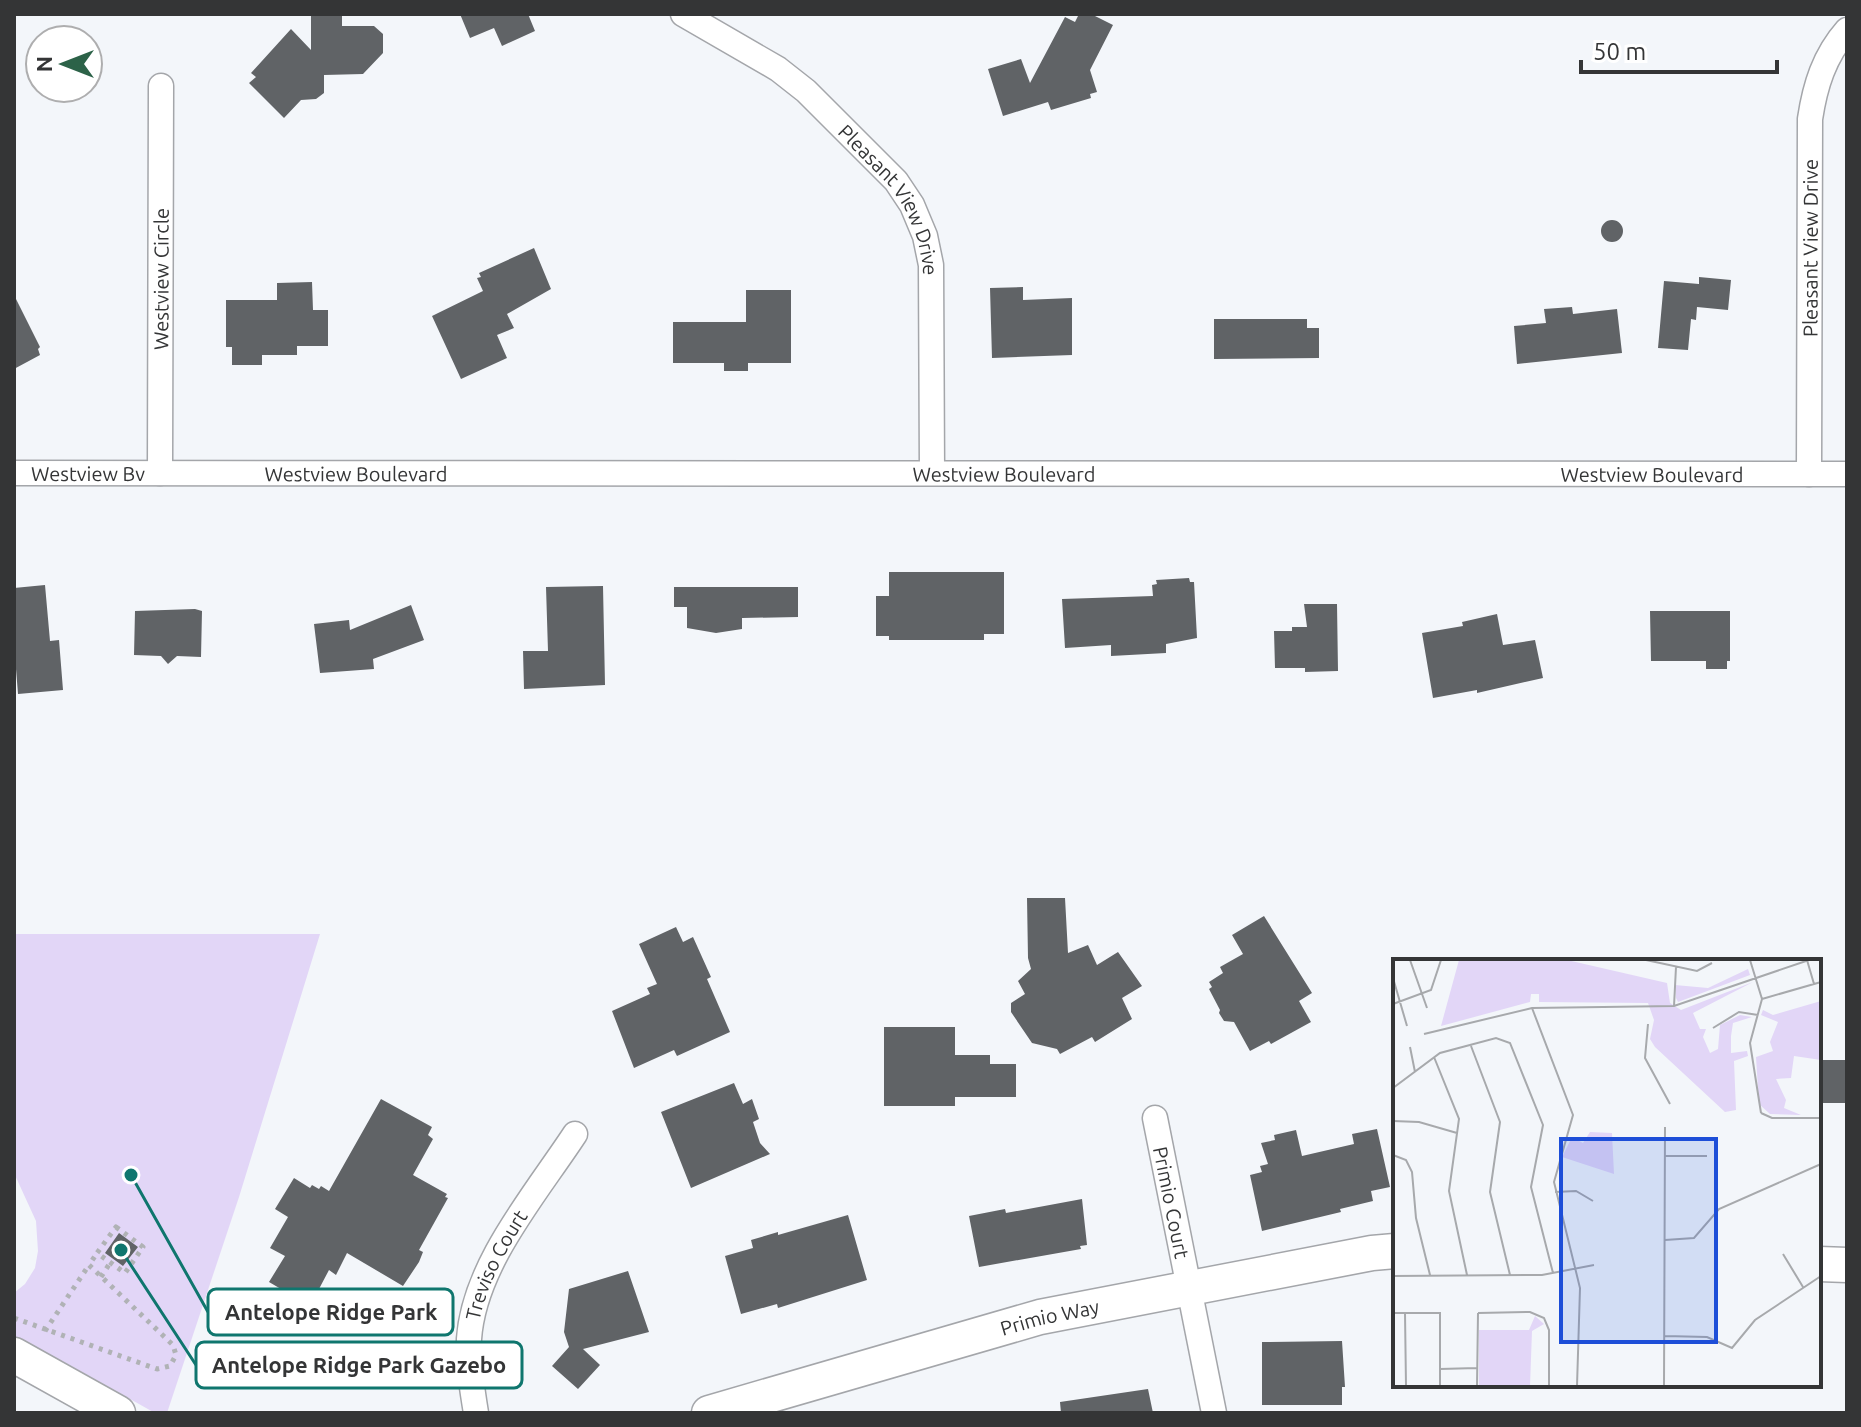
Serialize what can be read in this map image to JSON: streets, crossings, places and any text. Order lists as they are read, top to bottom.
{
  "streets": {
    "street": [
      "Pleasant View Drive",
      "Westview Circle",
      "Westview Bv",
      "Westview Boulevard",
      "Primio Court",
      "Treviso Court",
      "Primio Way"
    ]
  },
  "crossings": [
    ["Pleasant View Drive", "Westview Boulevard"],
    ["Westview Circle", "Westview Bv"],
    ["Westview Circle", "Westview Boulevard"],
    ["Westview Bv", "Westview Boulevard"],
    ["Primio Court", "Primio Way"]
  ],
  "places": ["Antelope Ridge Park", "Antelope Ridge Park Gazebo"],
  "scale_bar": "50 m",
  "north": "left"
}
